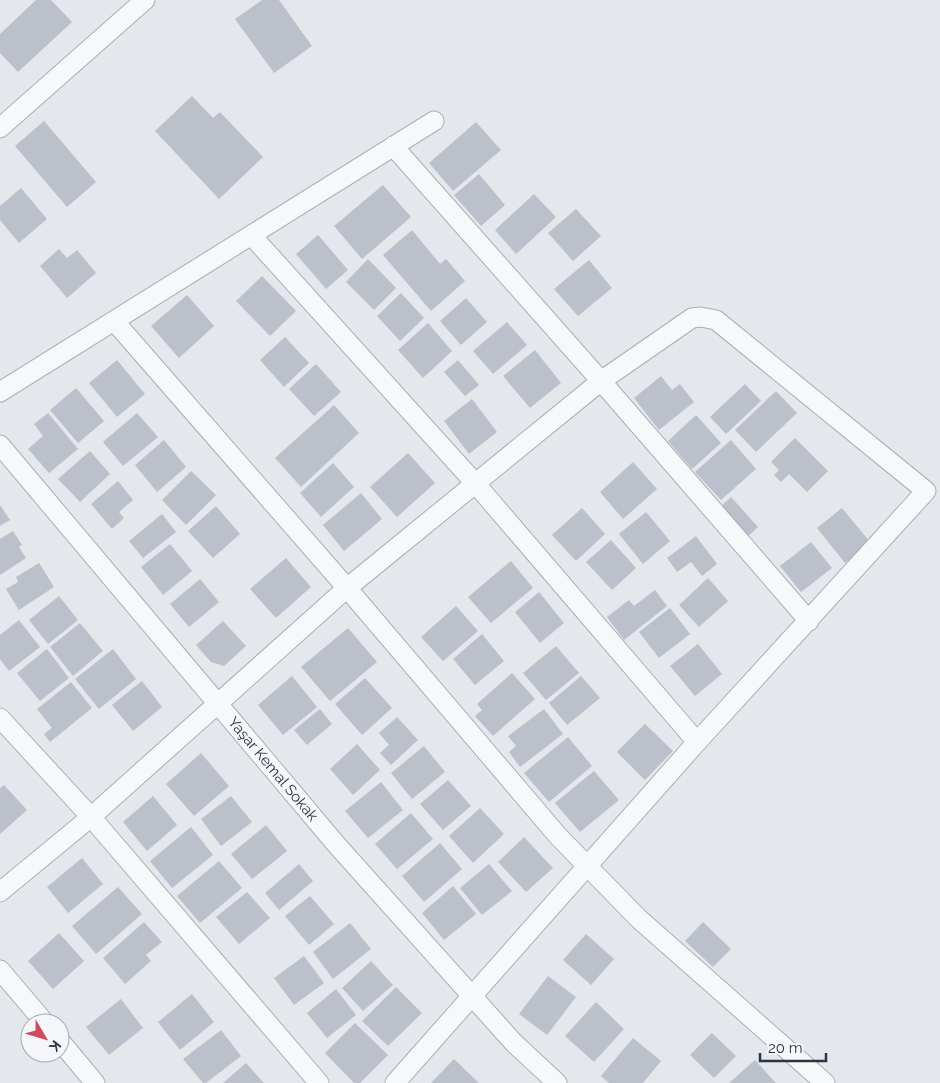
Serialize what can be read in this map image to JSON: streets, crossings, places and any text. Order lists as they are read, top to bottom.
{
  "streets": {
    "street": ["Yaşar Kemal Sokak"]
  },
  "scale_bar": "20 m",
  "north": "bottom right"
}
